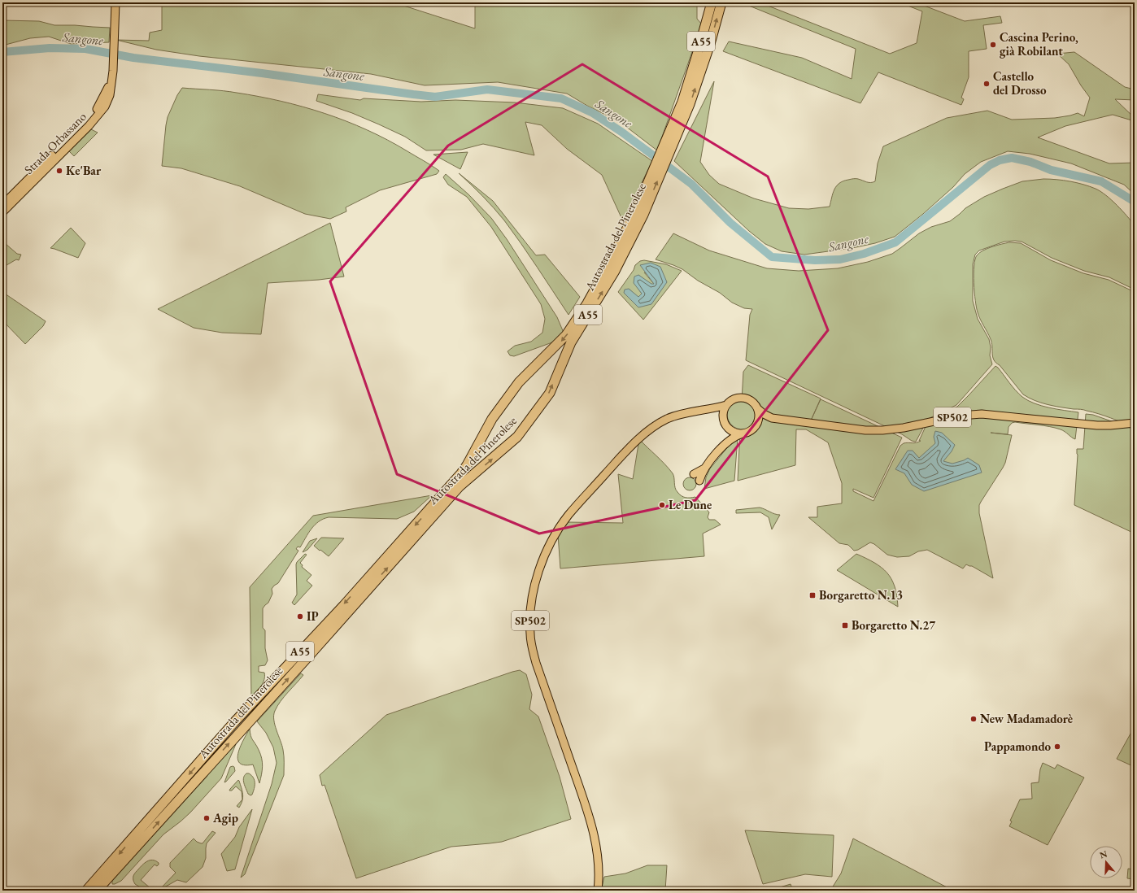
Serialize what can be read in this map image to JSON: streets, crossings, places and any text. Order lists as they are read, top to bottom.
{
  "streets": {
    "highway": ["A55", "Autostrada del Pinerolese"],
    "main road": ["Strada Orbassano", "SP502"]
  },
  "water": ["Sangone"],
  "places": {
    "other": [
      "Cascina Perino, già Robilant",
      "Castello del Drosso",
      "Ke'Bar",
      "Le Dune",
      "IP",
      "New Madamadorè",
      "Pappamondo",
      "Agip"
    ],
    "transit": ["Borgaretto N.13", "Borgaretto N.27"]
  },
  "north": "top"
}
